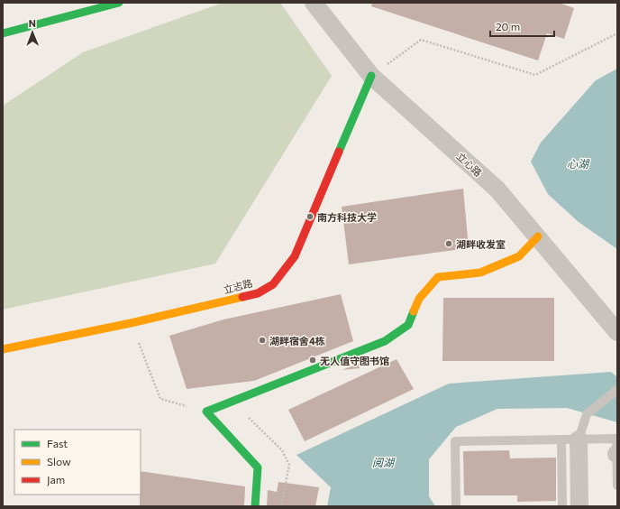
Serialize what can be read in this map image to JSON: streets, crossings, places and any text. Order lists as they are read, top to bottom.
{
  "streets": {
    "street": ["立心路", "立志路"]
  },
  "crossings": [
    ["立心路", "立志路"]
  ],
  "water": ["心湖", "阅湖"],
  "places": [
    "南方科技大学",
    "湖畔收发室",
    "湖畔宿舍4栋",
    "无人值守图书馆"
  ],
  "legend": ["Fast", "Slow", "Jam"],
  "scale_bar": "20 m",
  "north": "top"
}
